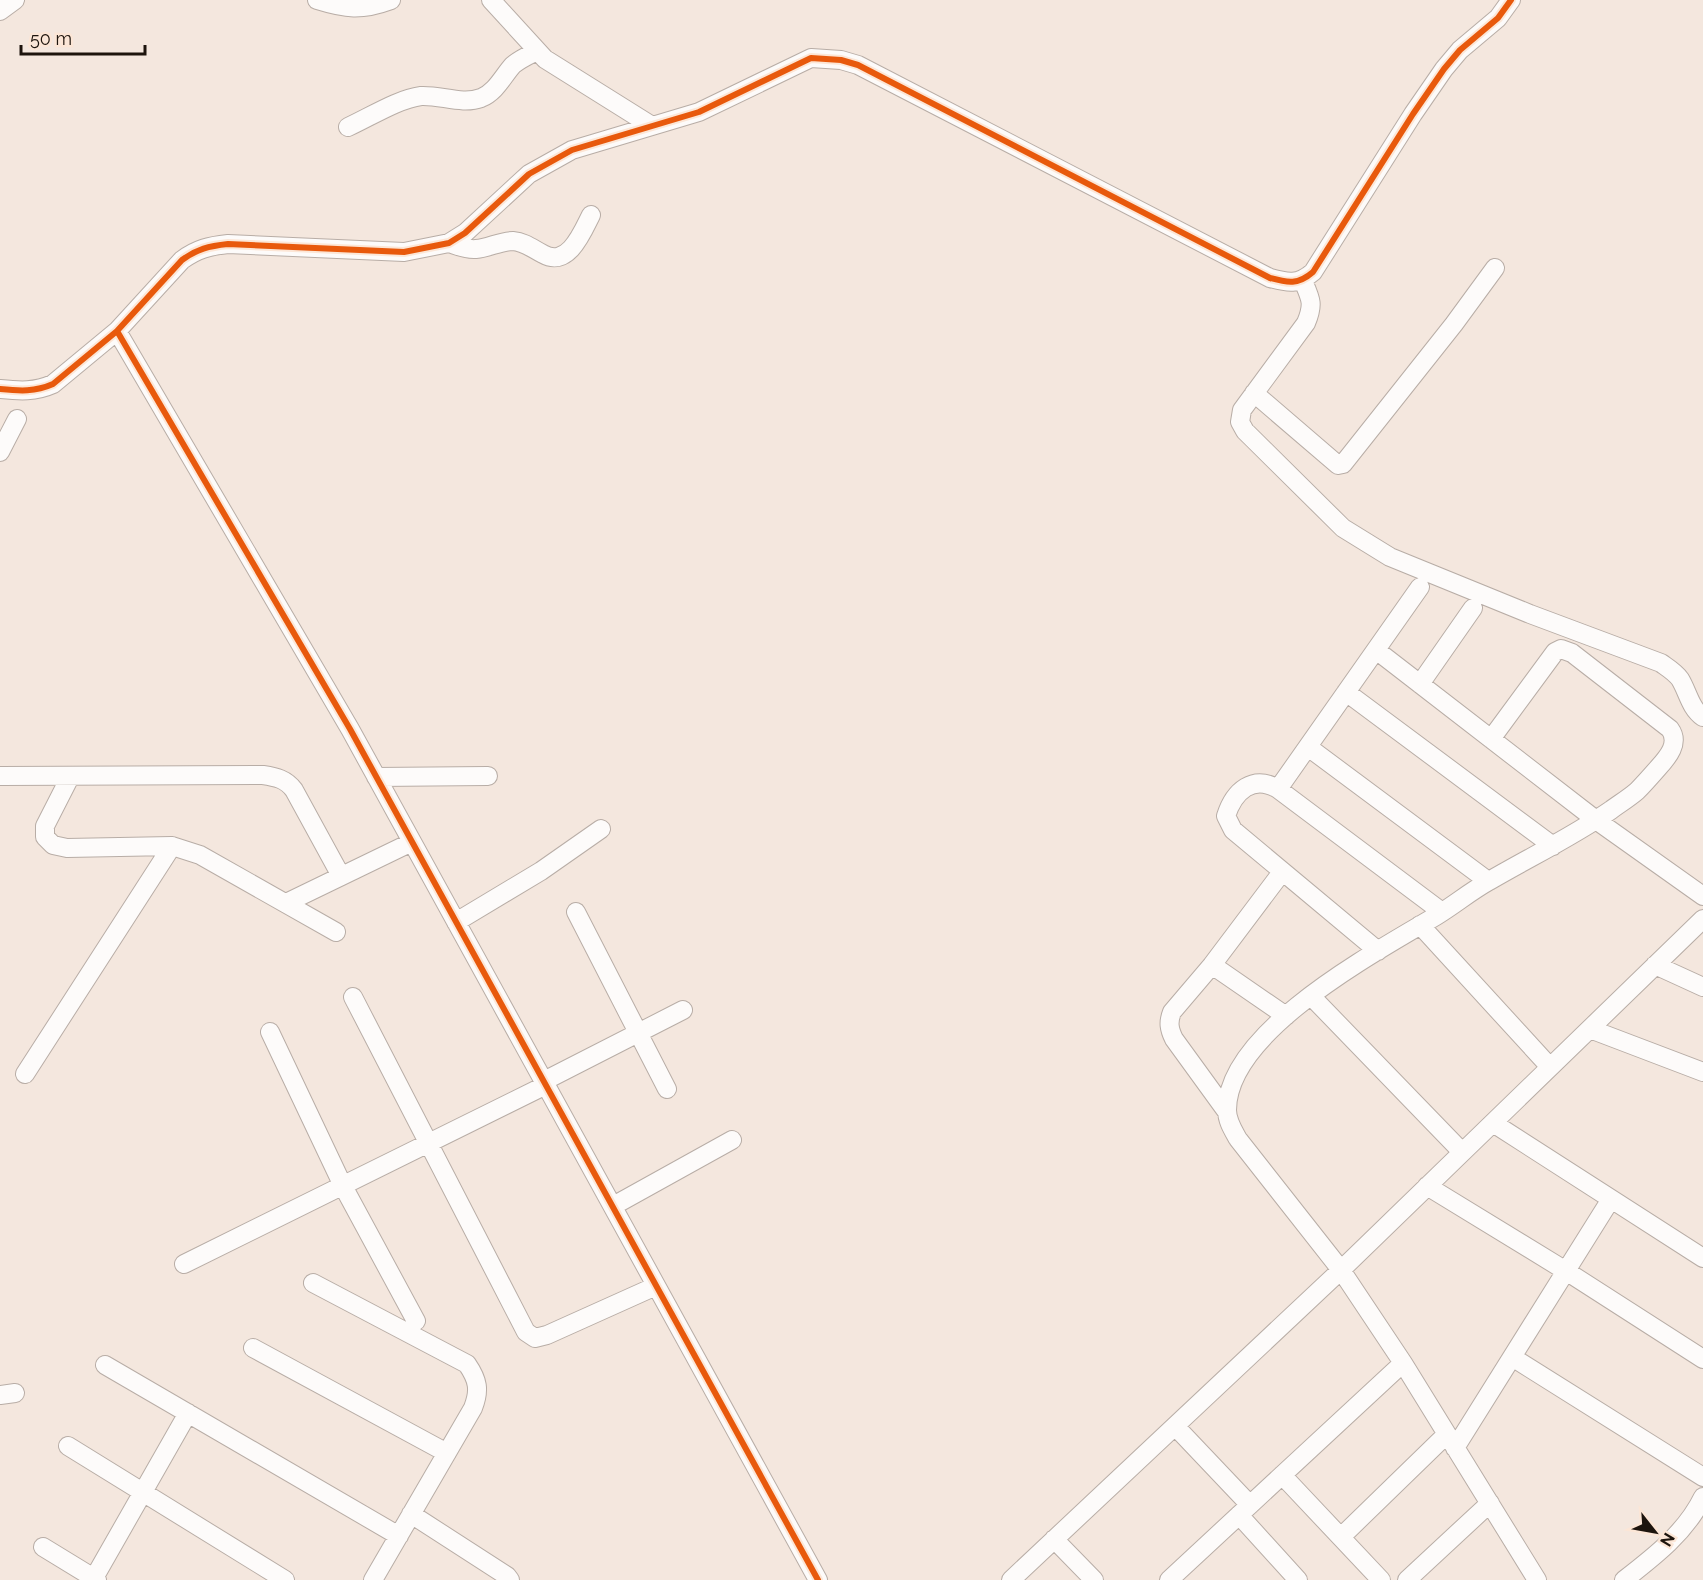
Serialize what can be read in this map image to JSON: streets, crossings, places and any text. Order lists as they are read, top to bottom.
{
  "scale_bar": "50 m",
  "north": "bottom right"
}
